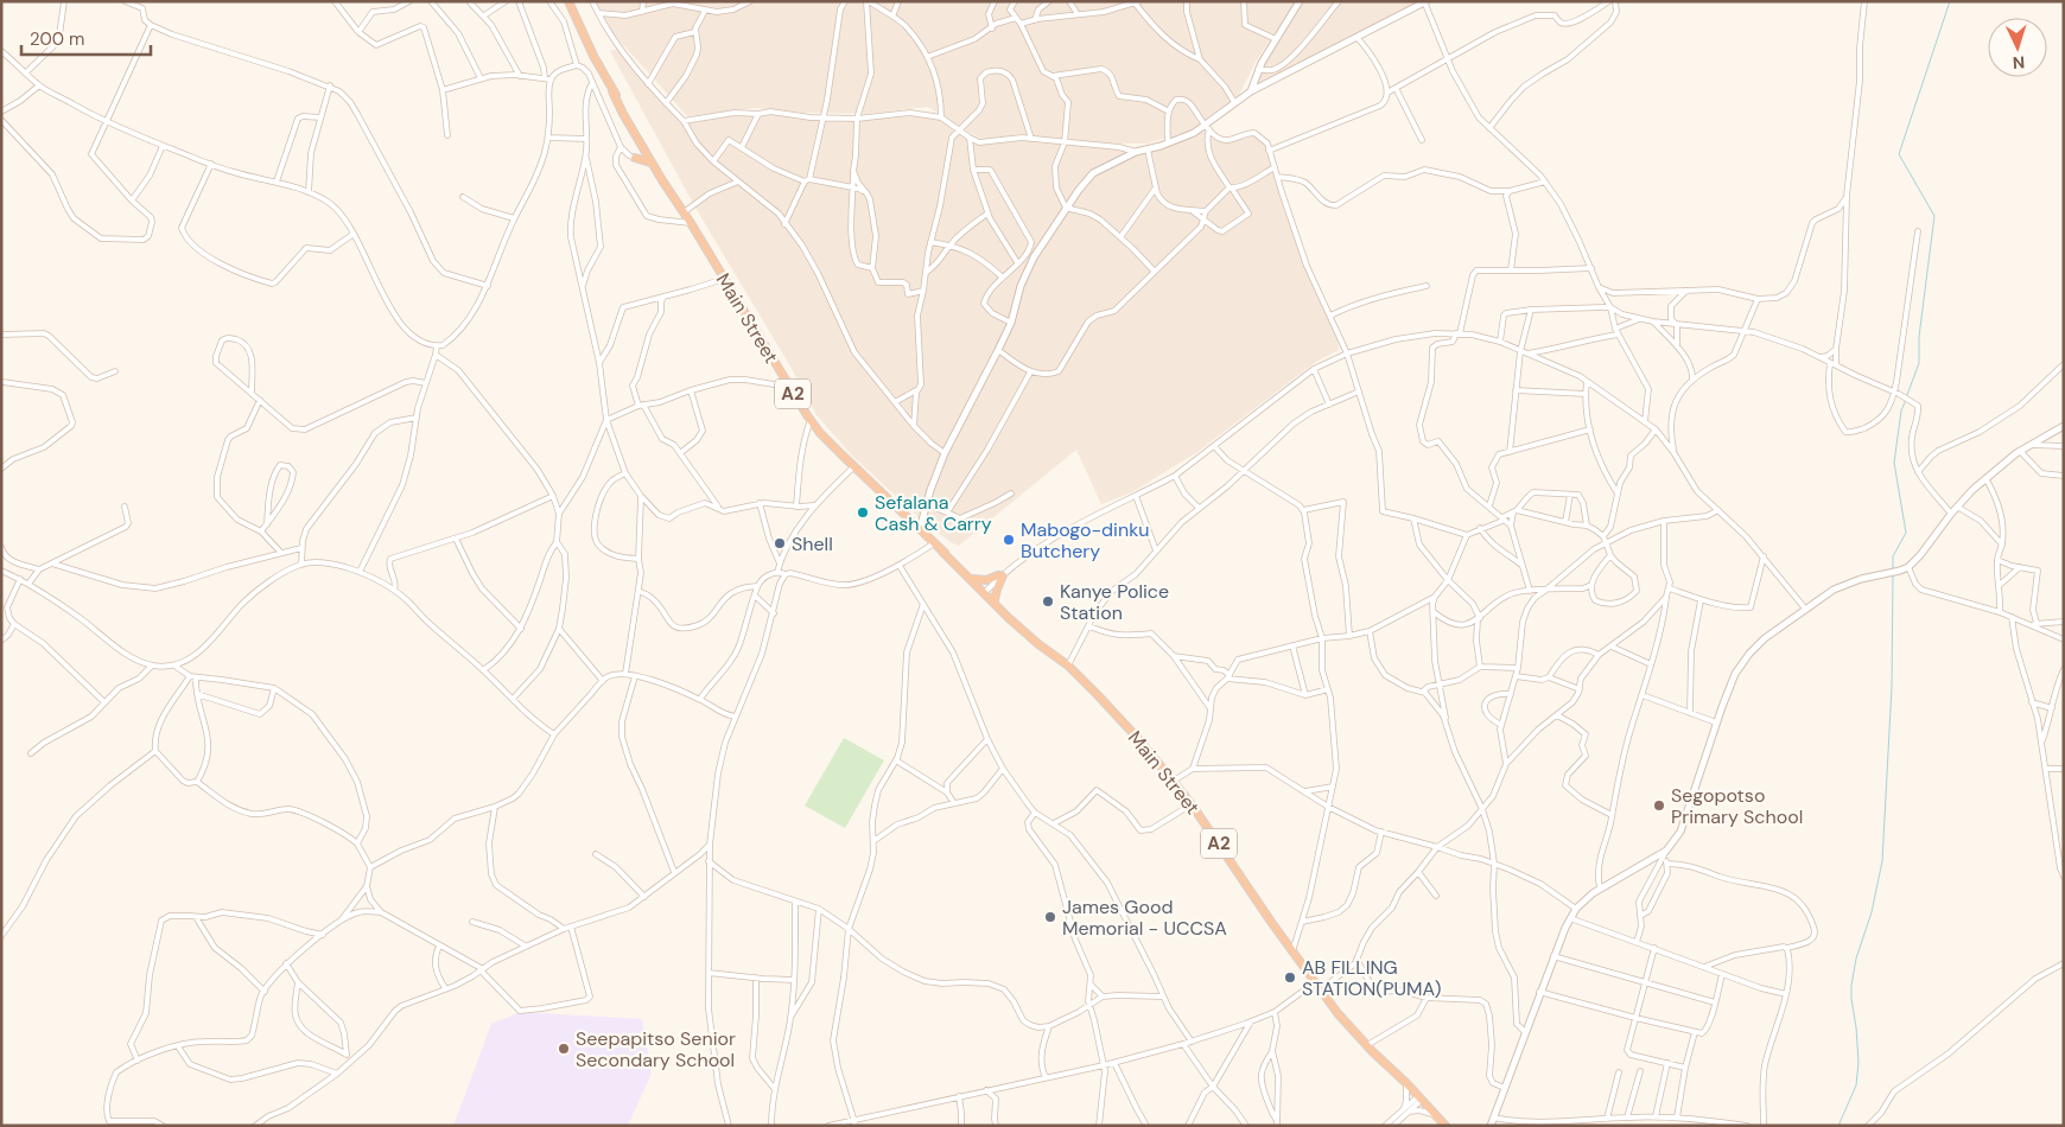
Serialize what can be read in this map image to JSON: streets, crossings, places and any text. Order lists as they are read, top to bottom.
{
  "streets": {
    "highway": ["Main Street", "A2"]
  },
  "crossings": [
    ["Main Street", "A2"]
  ],
  "places": [
    "Sefalana Cash & Carry",
    "Mabogo-dinku Butchery",
    "Shell",
    "Kanye Police Station",
    "Segopotso Primary School",
    "James Good Memorial - UCCSA",
    "AB FILLING STATION(PUMA)",
    "Seepapitso Senior Secondary School"
  ],
  "scale_bar": "200 m",
  "north": "bottom"
}
